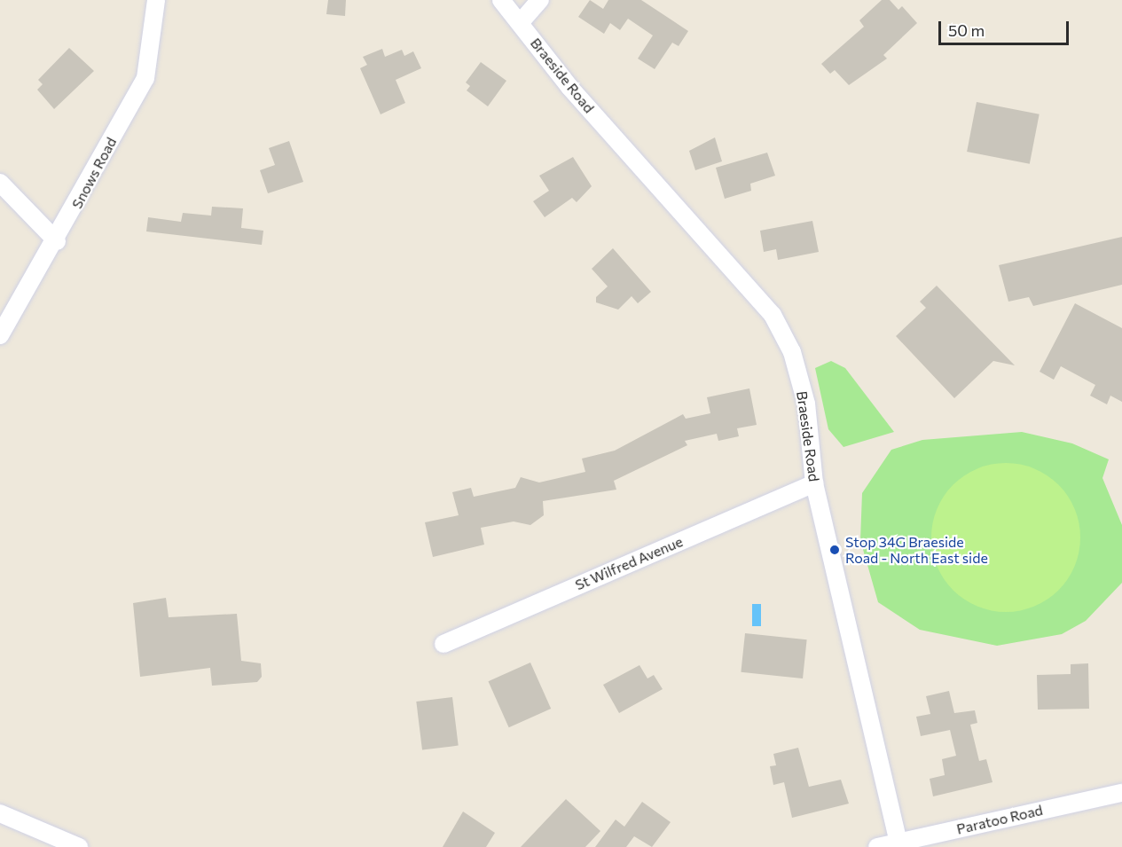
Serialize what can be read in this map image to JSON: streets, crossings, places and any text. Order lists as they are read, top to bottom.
{
  "streets": {
    "street": [
      "Braeside Road",
      "Snows Road",
      "St Wilfred Avenue",
      "Paratoo Road"
    ]
  },
  "crossings": [
    ["Braeside Road", "St Wilfred Avenue"],
    ["Braeside Road", "Paratoo Road"]
  ],
  "places": ["Stop 34G Braeside Road - North East side"],
  "scale_bar": "50 m"
}
